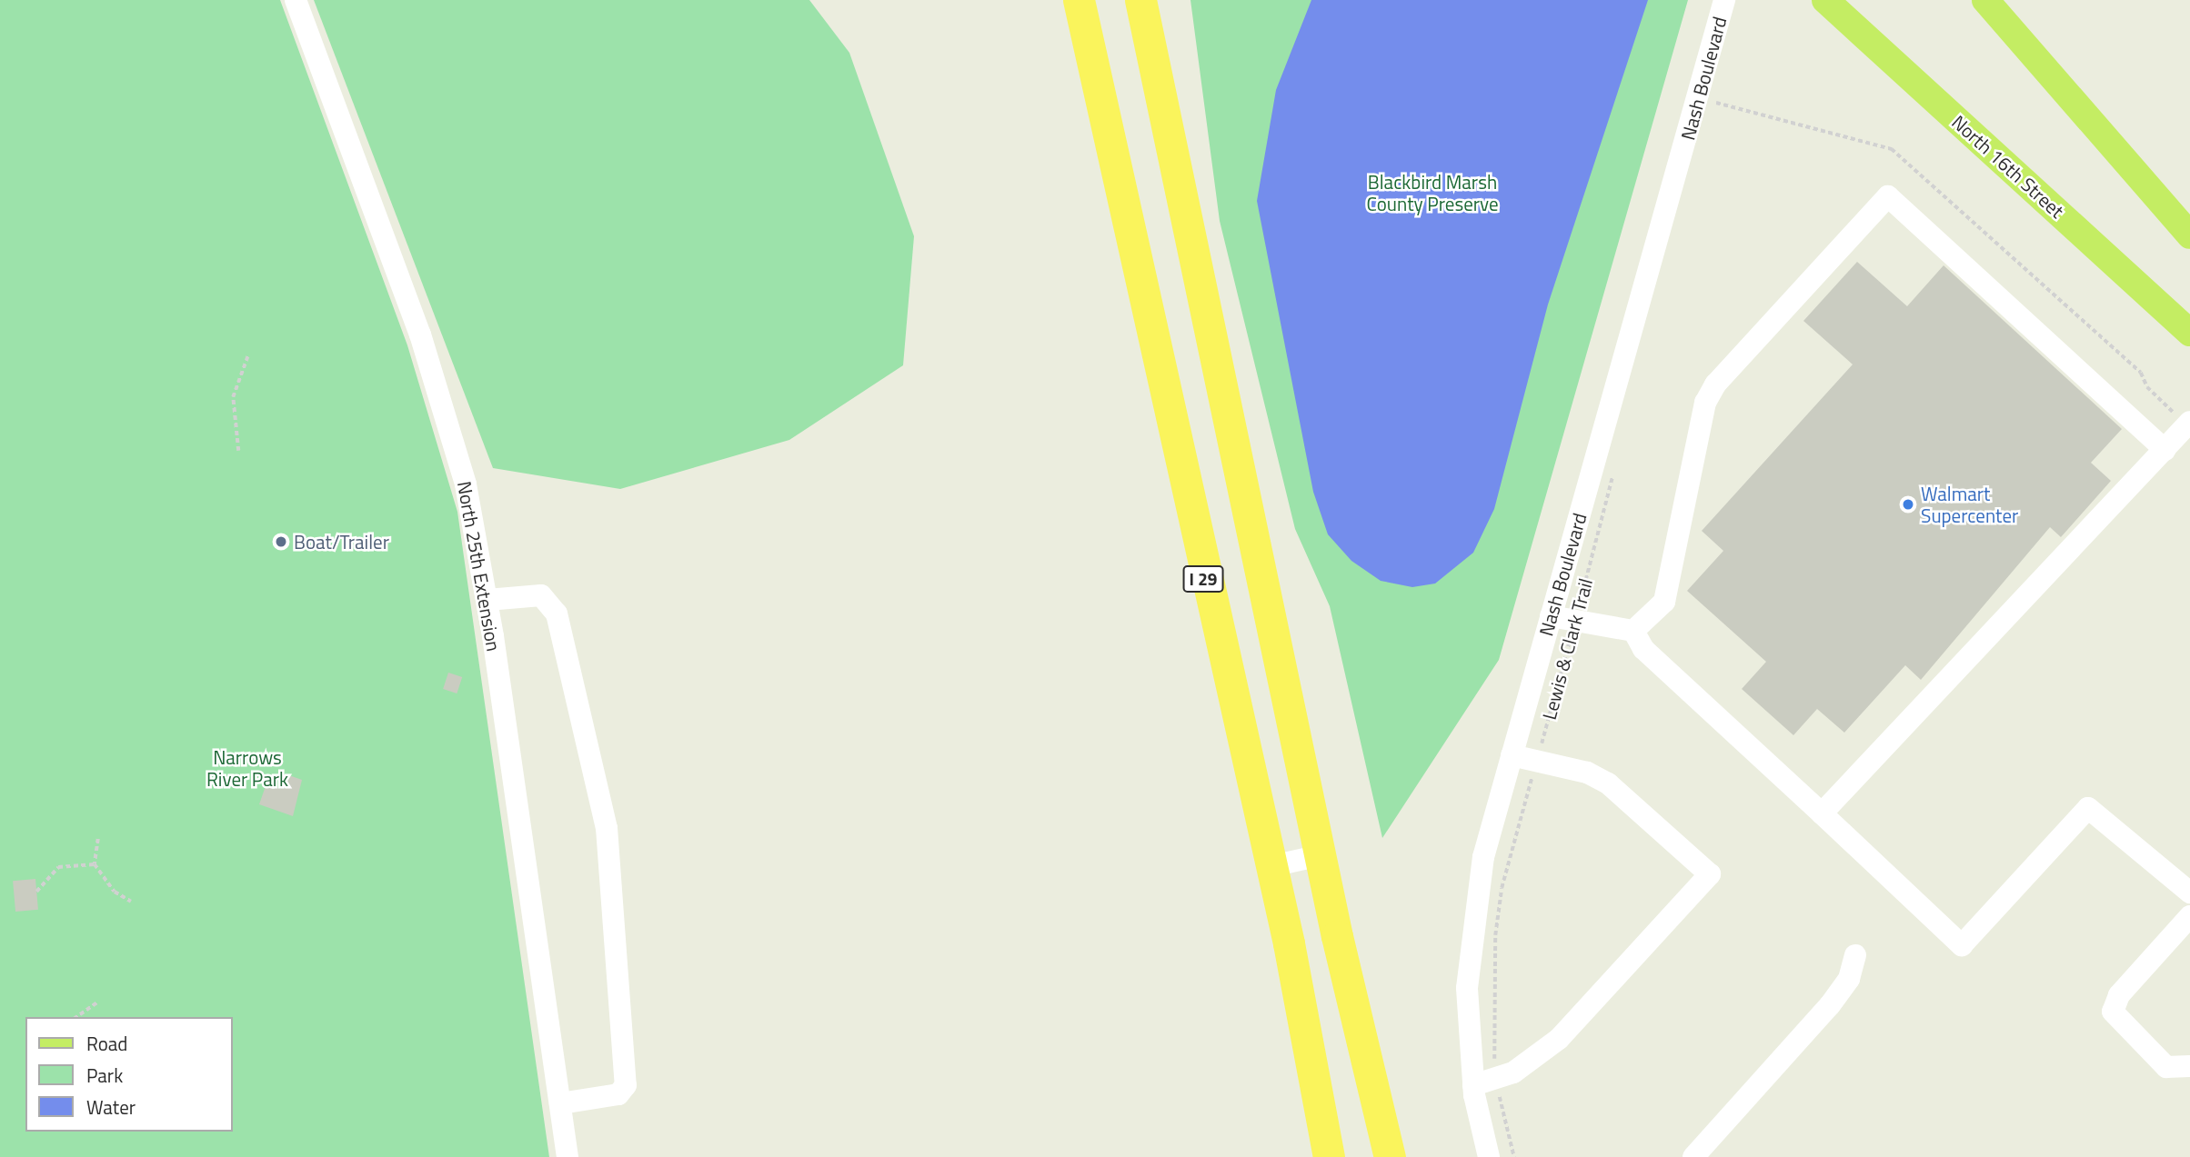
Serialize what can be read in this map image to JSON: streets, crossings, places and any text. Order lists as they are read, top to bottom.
{
  "streets": {
    "highway": ["I 29"],
    "main road": ["North 16th Street"],
    "street": ["Nash Boulevard", "North 25th Extension"],
    "path": ["Lewis & Clark Trail"]
  },
  "parks": ["Blackbird Marsh County Preserve", "Narrows River Park"],
  "places": ["Walmart Supercenter", "Boat/Trailer"],
  "legend": ["Road", "Park", "Water"]
}
